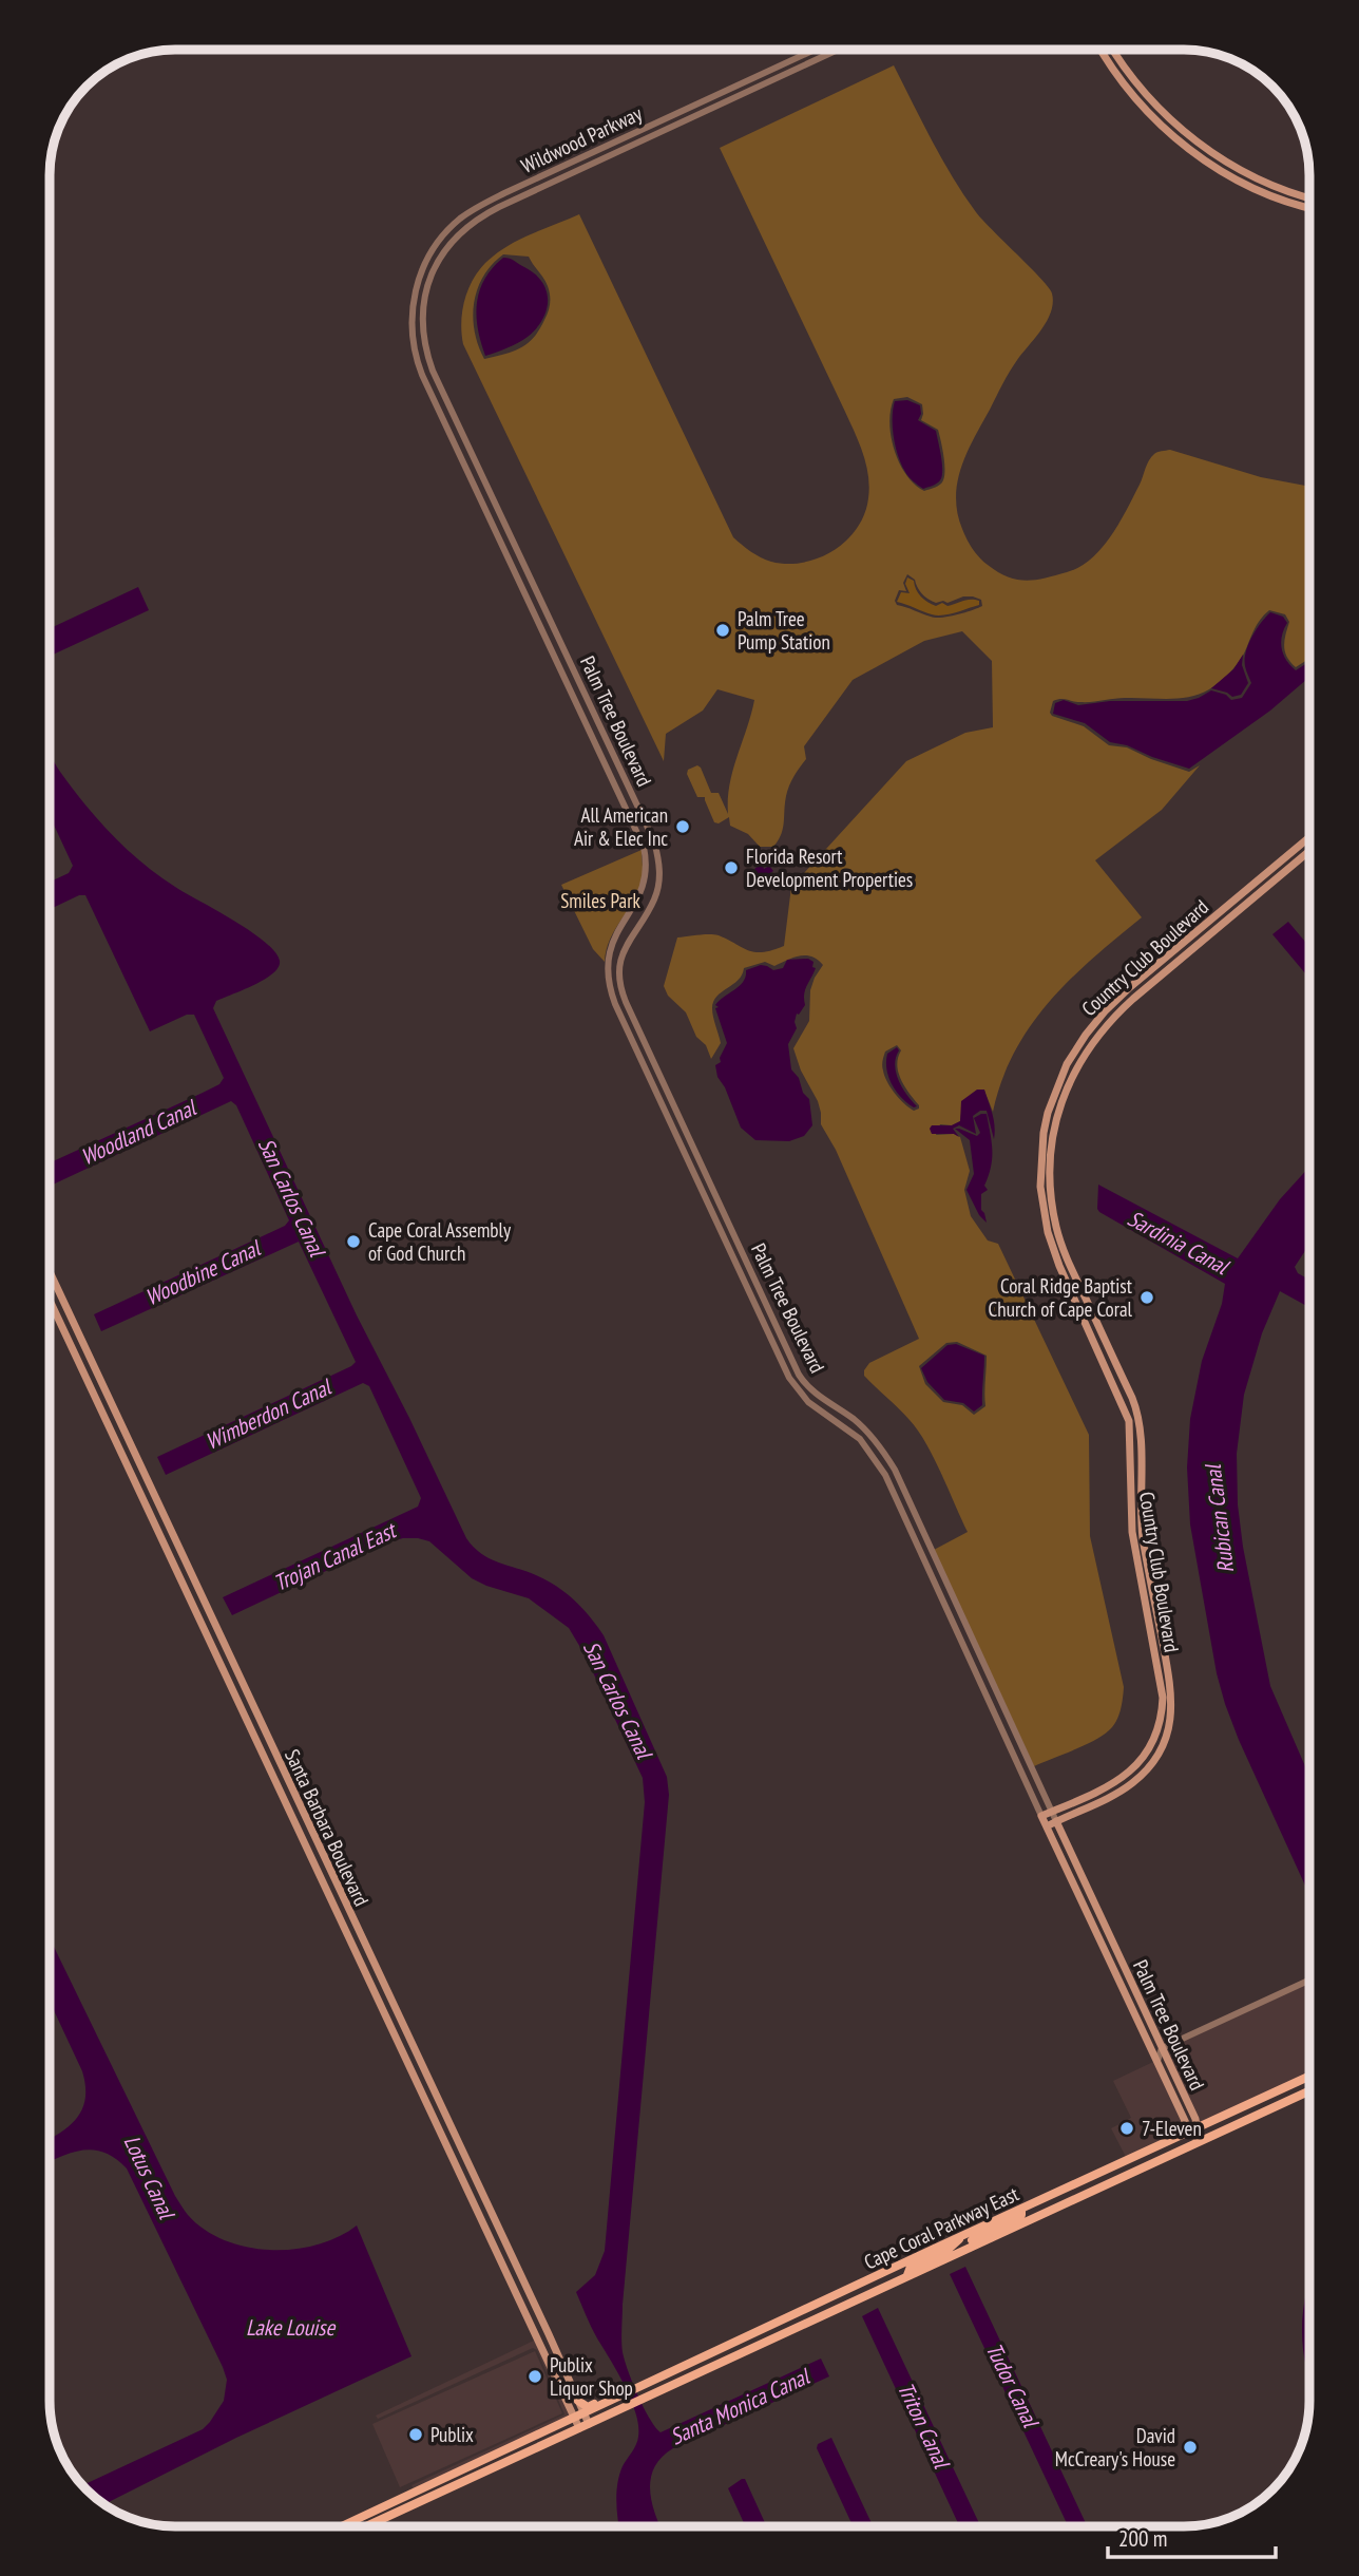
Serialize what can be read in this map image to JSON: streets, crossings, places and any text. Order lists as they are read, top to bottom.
{
  "streets": {
    "main road": [
      "Palm Tree Boulevard",
      "Country Club Boulevard",
      "Santa Barbara Boulevard",
      "Cape Coral Parkway East"
    ],
    "street": ["Wildwood Parkway"]
  },
  "crossings": [
    ["Wildwood Parkway", "Palm Tree Boulevard"],
    ["Palm Tree Boulevard", "Country Club Boulevard"],
    ["Palm Tree Boulevard", "Cape Coral Parkway East"],
    ["Santa Barbara Boulevard", "Cape Coral Parkway East"]
  ],
  "water": [
    "Woodland Canal",
    "San Carlos Canal",
    "Sardinia Canal",
    "Woodbine Canal",
    "Wimberdon Canal",
    "Rubican Canal",
    "Trojan Canal East",
    "Lotus Canal",
    "Lake Louise",
    "Tudor Canal",
    "Santa Monica Canal",
    "Triton Canal"
  ],
  "parks": ["Smiles Park"],
  "places": [
    "Palm Tree Pump Station",
    "All American Air & Elec Inc",
    "Florida Resort Development Properties",
    "Cape Coral Assembly of God Church",
    "Coral Ridge Baptist Church of Cape Coral",
    "7-Eleven",
    "Publix Liquor Shop",
    "Publix",
    "David McCreary's House"
  ],
  "scale_bar": "200 m"
}
